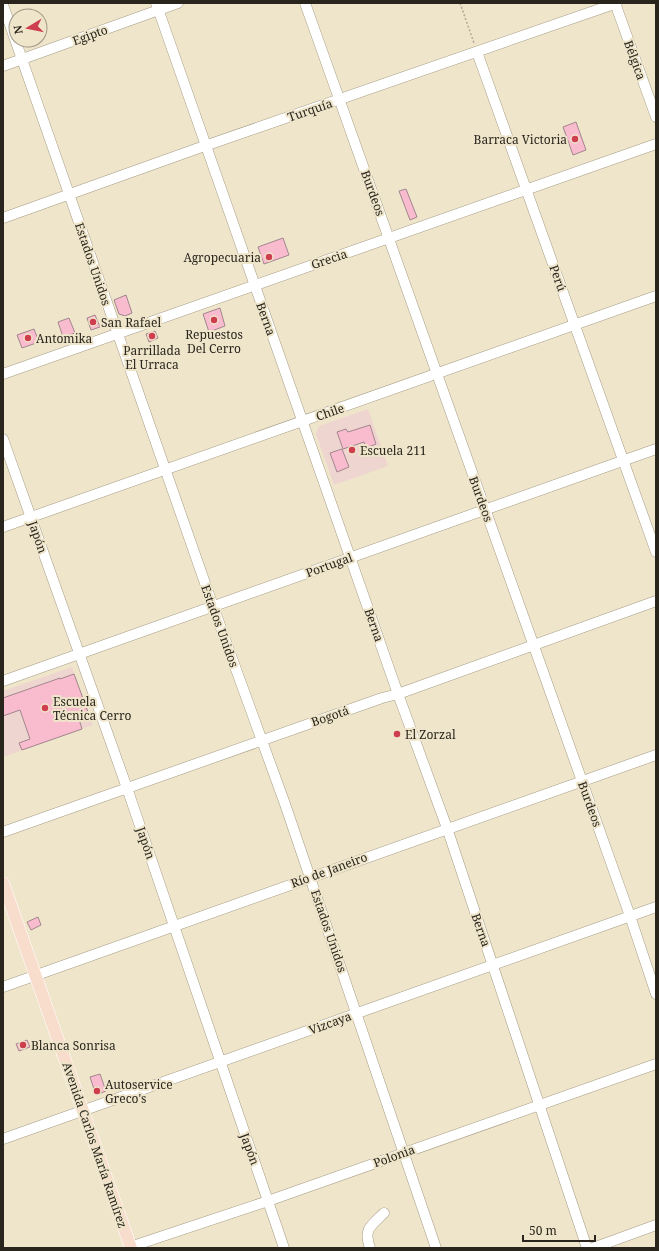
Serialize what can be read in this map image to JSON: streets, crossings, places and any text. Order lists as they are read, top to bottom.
{
  "streets": {
    "main road": ["Avenida Carlos María Ramírez"],
    "street": [
      "Egipto",
      "Bélgica",
      "Turquía",
      "Burdeos",
      "Grecia",
      "Estados Unidos",
      "Perú",
      "Berna",
      "Chile",
      "Japón",
      "Portugal",
      "Bogotá",
      "Río de Janeiro",
      "Vizcaya",
      "Polonia"
    ]
  },
  "crossings": [
    ["Egipto", "Estados Unidos"],
    ["Egipto", "Berna"],
    ["Bélgica", "Turquía"],
    ["Turquía", "Burdeos"],
    ["Turquía", "Estados Unidos"],
    ["Turquía", "Perú"],
    ["Turquía", "Berna"],
    ["Burdeos", "Grecia"],
    ["Burdeos", "Chile"],
    ["Burdeos", "Portugal"],
    ["Burdeos", "Bogotá"],
    ["Burdeos", "Río de Janeiro"],
    ["Burdeos", "Vizcaya"],
    ["Grecia", "Estados Unidos"],
    ["Grecia", "Perú"],
    ["Grecia", "Berna"],
    ["Estados Unidos", "Chile"],
    ["Estados Unidos", "Portugal"],
    ["Estados Unidos", "Bogotá"],
    ["Estados Unidos", "Río de Janeiro"],
    ["Estados Unidos", "Vizcaya"],
    ["Estados Unidos", "Polonia"],
    ["Perú", "Chile"],
    ["Perú", "Portugal"],
    ["Berna", "Chile"],
    ["Berna", "Portugal"],
    ["Berna", "Bogotá"],
    ["Berna", "Río de Janeiro"],
    ["Berna", "Vizcaya"],
    ["Berna", "Polonia"],
    ["Chile", "Japón"],
    ["Japón", "Portugal"],
    ["Japón", "Bogotá"],
    ["Japón", "Río de Janeiro"],
    ["Japón", "Vizcaya"],
    ["Japón", "Polonia"],
    ["Río de Janeiro", "Avenida Carlos María Ramírez"],
    ["Vizcaya", "Avenida Carlos María Ramírez"],
    ["Avenida Carlos María Ramírez", "Polonia"]
  ],
  "places": [
    "Barraca Victoria",
    "Agropecuaria",
    "Repuestos Del Cerro",
    "San Rafael",
    "Parrillada El Urraca",
    "Antomika",
    "Escuela 211",
    "Escuela Técnica Cerro",
    "El Zorzal",
    "Blanca Sonrisa",
    "Autoservice Greco's"
  ],
  "scale_bar": "50 m",
  "north": "left"
}
